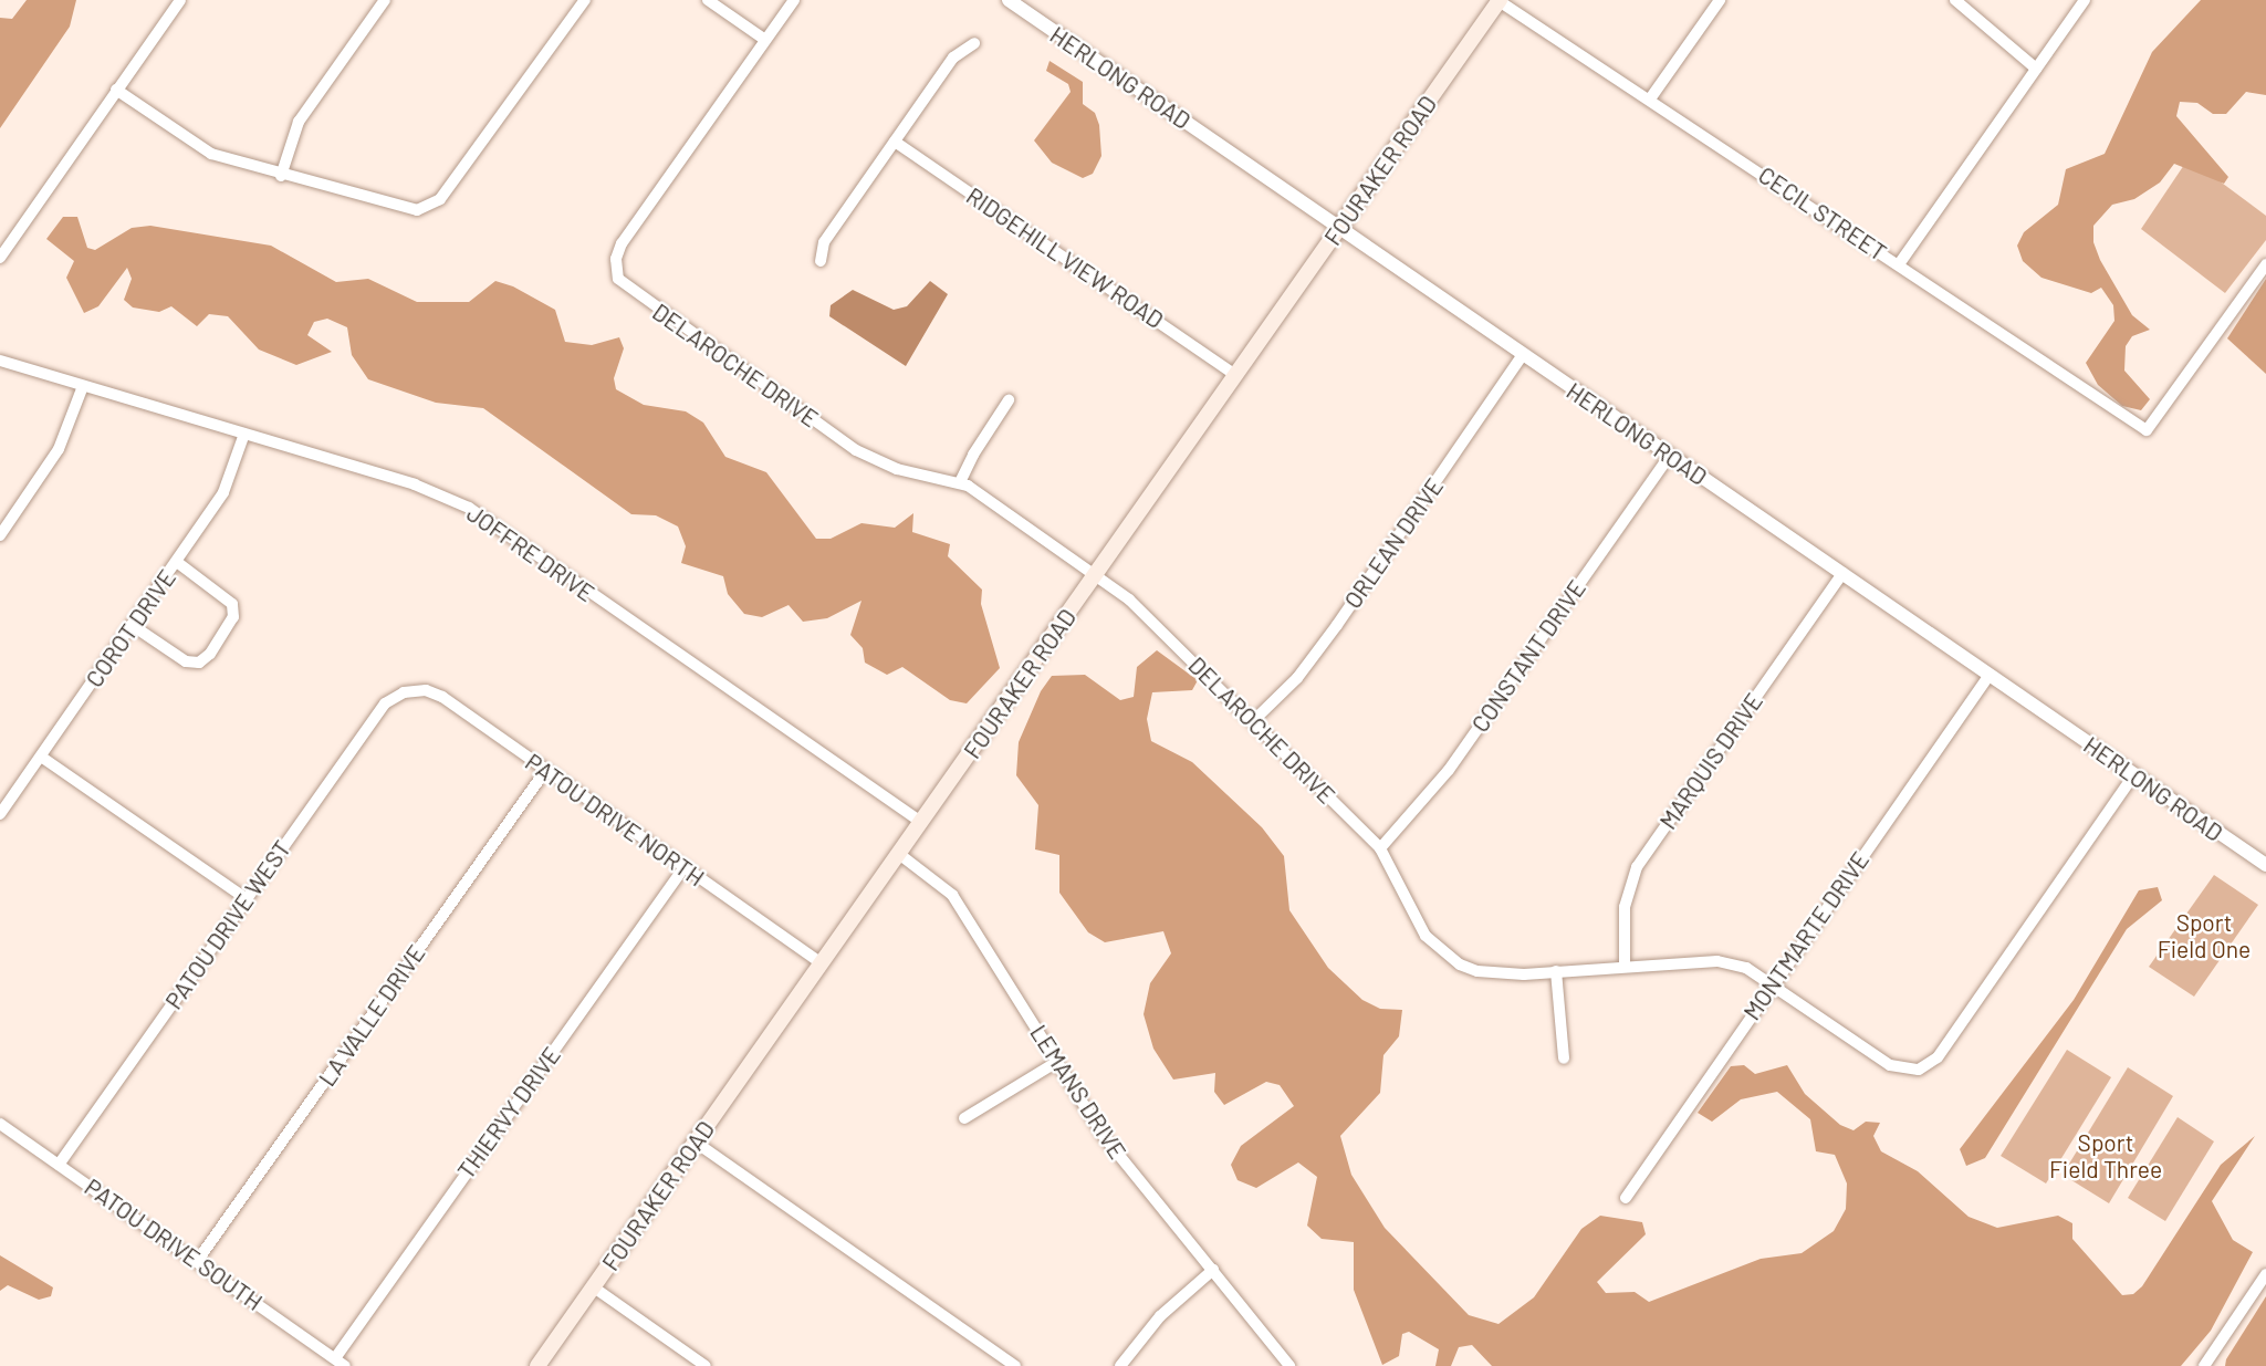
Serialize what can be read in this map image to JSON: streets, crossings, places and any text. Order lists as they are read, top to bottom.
{
  "streets": {
    "main road": ["FOURAKER ROAD"],
    "street": [
      "HERLONG ROAD",
      "CECIL STREET",
      "RIDGEHILL VIEW ROAD",
      "DELAROCHE DRIVE",
      "ORLEAN DRIVE",
      "JOFFRE DRIVE",
      "COROT DRIVE",
      "CONSTANT DRIVE",
      "MARQUIS DRIVE",
      "PATOU DRIVE NORTH",
      "PATOU DRIVE WEST",
      "MONTMARTE DRIVE",
      "LA VALLE DRIVE",
      "LEMANS DRIVE",
      "THIERVY DRIVE",
      "PATOU DRIVE SOUTH"
    ]
  },
  "crossings": [
    ["HERLONG ROAD", "FOURAKER ROAD"],
    ["HERLONG ROAD", "DELAROCHE DRIVE"],
    ["HERLONG ROAD", "ORLEAN DRIVE"],
    ["HERLONG ROAD", "CONSTANT DRIVE"],
    ["HERLONG ROAD", "MARQUIS DRIVE"],
    ["HERLONG ROAD", "MONTMARTE DRIVE"],
    ["FOURAKER ROAD", "CECIL STREET"],
    ["FOURAKER ROAD", "RIDGEHILL VIEW ROAD"],
    ["FOURAKER ROAD", "DELAROCHE DRIVE"],
    ["FOURAKER ROAD", "JOFFRE DRIVE"],
    ["FOURAKER ROAD", "PATOU DRIVE NORTH"],
    ["FOURAKER ROAD", "LEMANS DRIVE"],
    ["DELAROCHE DRIVE", "ORLEAN DRIVE"],
    ["DELAROCHE DRIVE", "CONSTANT DRIVE"],
    ["DELAROCHE DRIVE", "MARQUIS DRIVE"],
    ["DELAROCHE DRIVE", "MONTMARTE DRIVE"],
    ["JOFFRE DRIVE", "COROT DRIVE"],
    ["PATOU DRIVE NORTH", "PATOU DRIVE WEST"],
    ["PATOU DRIVE NORTH", "LA VALLE DRIVE"],
    ["PATOU DRIVE NORTH", "THIERVY DRIVE"],
    ["PATOU DRIVE WEST", "PATOU DRIVE SOUTH"],
    ["LA VALLE DRIVE", "PATOU DRIVE SOUTH"],
    ["THIERVY DRIVE", "PATOU DRIVE SOUTH"]
  ],
  "parks": ["Sport Field One", "Sport Field Three"]
}
